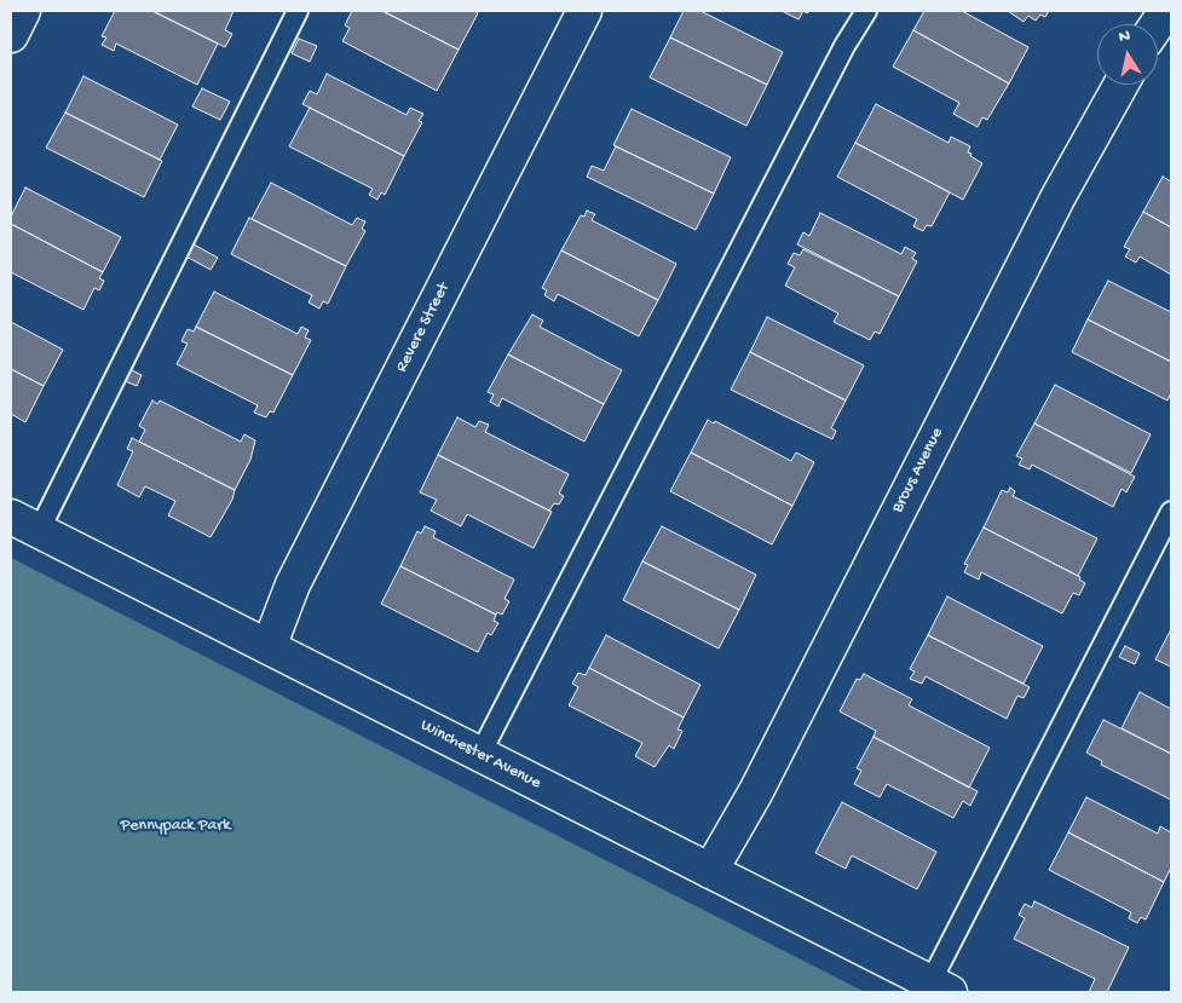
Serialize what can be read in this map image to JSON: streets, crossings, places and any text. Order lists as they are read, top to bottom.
{
  "streets": {
    "street": ["Revere Street", "Brous Avenue", "Winchester Avenue"]
  },
  "crossings": [
    ["Revere Street", "Winchester Avenue"],
    ["Brous Avenue", "Winchester Avenue"]
  ],
  "parks": ["Pennypack Park"],
  "north": "top"
}
